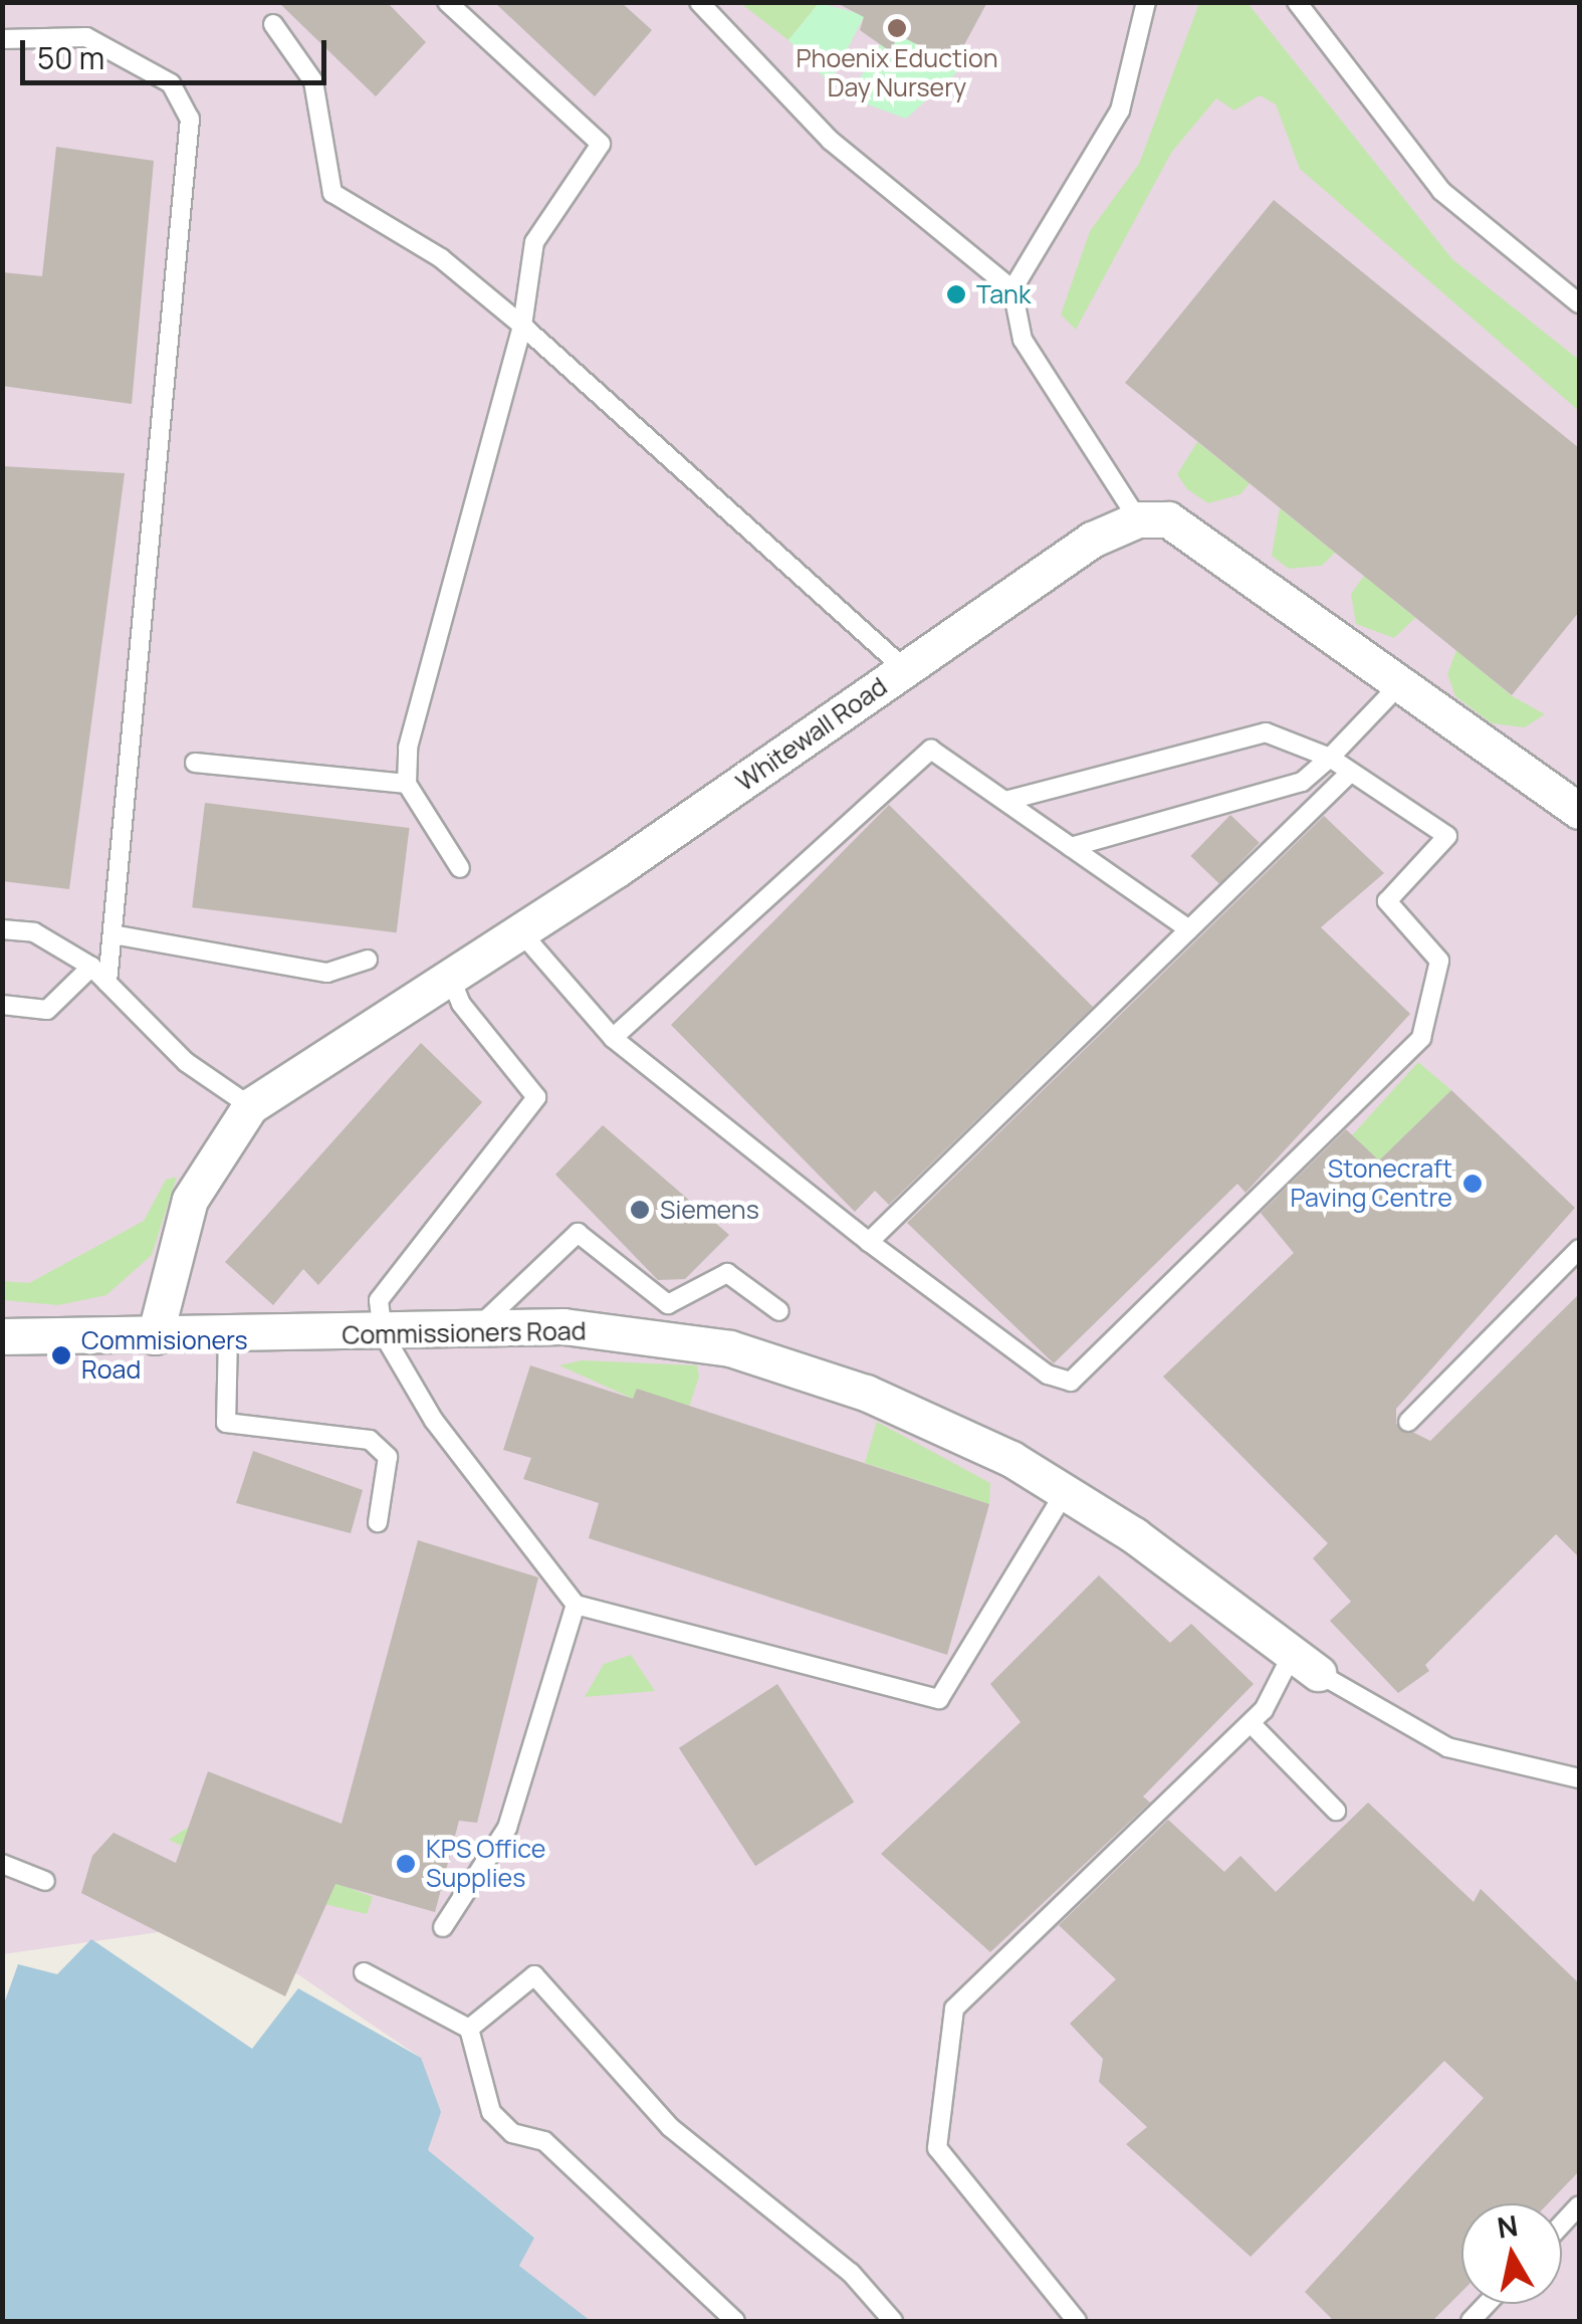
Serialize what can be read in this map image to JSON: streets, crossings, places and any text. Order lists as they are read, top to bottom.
{
  "streets": {
    "street": ["Whitewall Road", "Commissioners Road"]
  },
  "crossings": [
    ["Whitewall Road", "Commissioners Road"]
  ],
  "places": [
    "Phoenix Eduction Day Nursery",
    "Tank",
    "Stonecraft Paving Centre",
    "Siemens",
    "Commisioners Road",
    "KPS Office Supplies"
  ],
  "scale_bar": "50 m",
  "north": "top"
}
